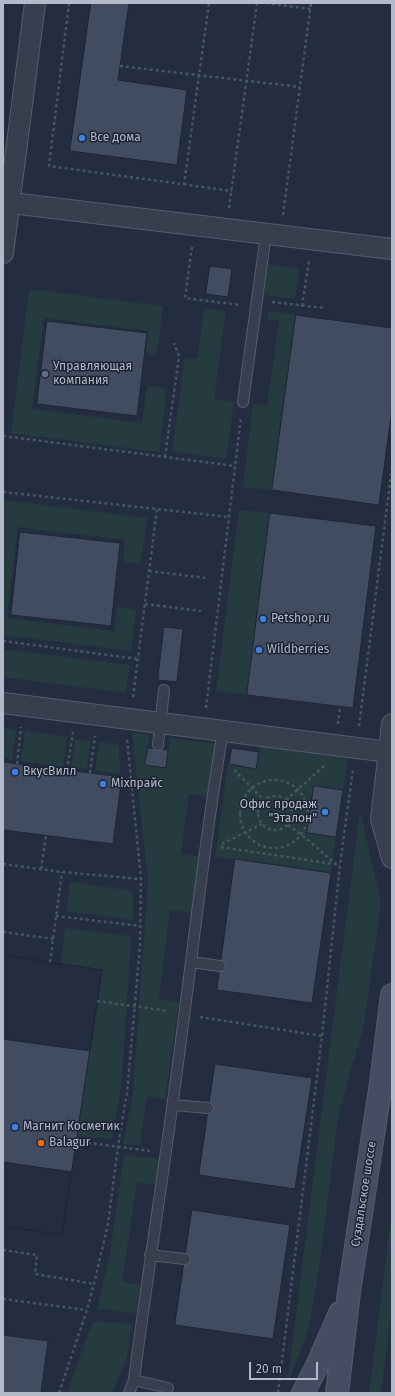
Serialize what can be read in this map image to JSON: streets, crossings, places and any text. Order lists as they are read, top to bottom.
{
  "streets": {
    "main road": ["Суздальское шоссе"]
  },
  "places": [
    "Все дома",
    "Управляющая компания",
    "Petshop.ru",
    "Wildberries",
    "ВкусВилл",
    "Mixпрайс",
    "Офис продаж \"Эталон\"",
    "Магнит Косметик",
    "Balagur"
  ],
  "scale_bar": "20 m"
}
